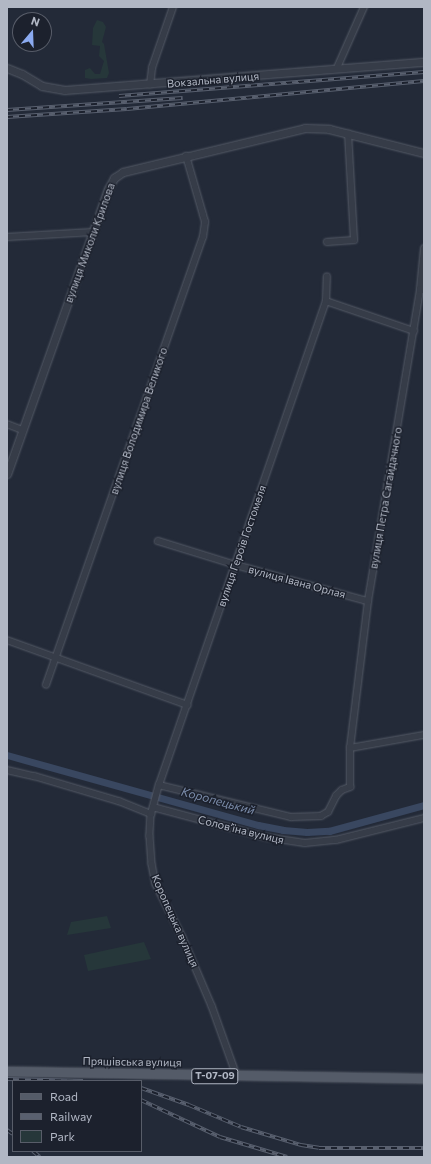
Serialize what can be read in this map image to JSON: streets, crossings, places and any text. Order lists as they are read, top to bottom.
{
  "streets": {
    "main road": ["Пряшівська вулиця", "Т-07-09"],
    "street": [
      "Вокзальна вулиця",
      "вулиця Миколи Крилова",
      "вулиця Володимира Великого",
      "вулиця Петра Сагайдачного",
      "вулиця Героїв Гостомеля",
      "вулиця Івана Орлая",
      "Соловʼїна вулиця",
      "Коропецька вулиця"
    ]
  },
  "crossings": [
    ["вулиця Миколи Крилова", "вулиця Володимира Великого"],
    ["вулиця Петра Сагайдачного", "вулиця Героїв Гостомеля"],
    ["вулиця Петра Сагайдачного", "вулиця Івана Орлая"],
    ["вулиця Героїв Гостомеля", "вулиця Івана Орлая"],
    ["вулиця Героїв Гостомеля", "Соловʼїна вулиця"],
    ["вулиця Героїв Гостомеля", "Коропецька вулиця"],
    ["Коропецька вулиця", "Пряшівська вулиця"]
  ],
  "water": ["Коропецький"],
  "legend": ["Road", "Railway", "Park"],
  "north": "top"
}
